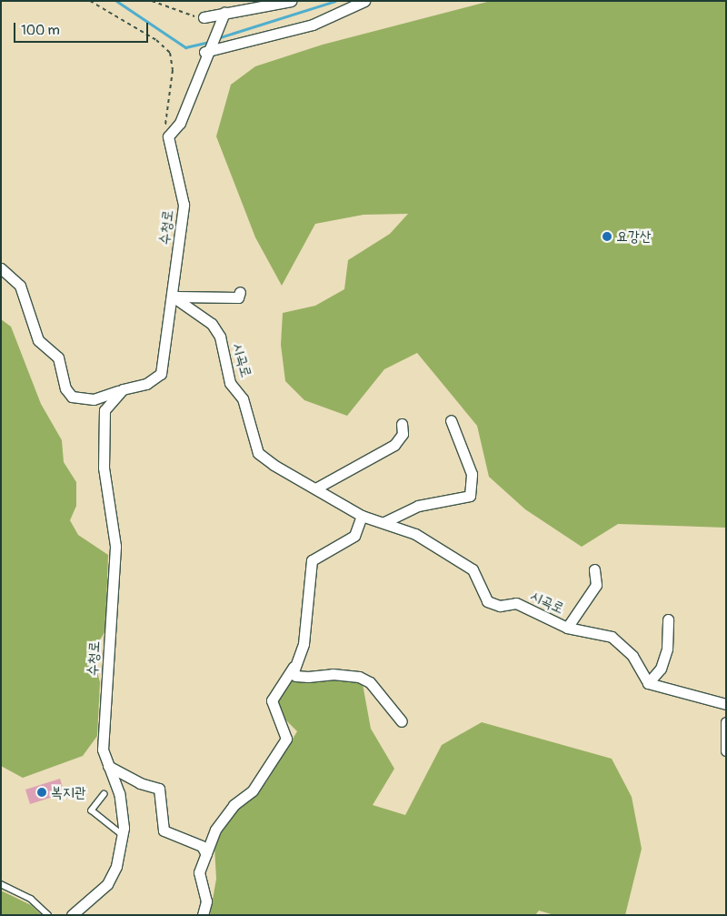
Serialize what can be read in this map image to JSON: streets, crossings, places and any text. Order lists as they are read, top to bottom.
{
  "streets": {
    "street": ["수청로", "시곡로"]
  },
  "crossings": [
    ["수청로", "시곡로"]
  ],
  "places": ["요강산", "복지관"],
  "scale_bar": "100 m"
}
